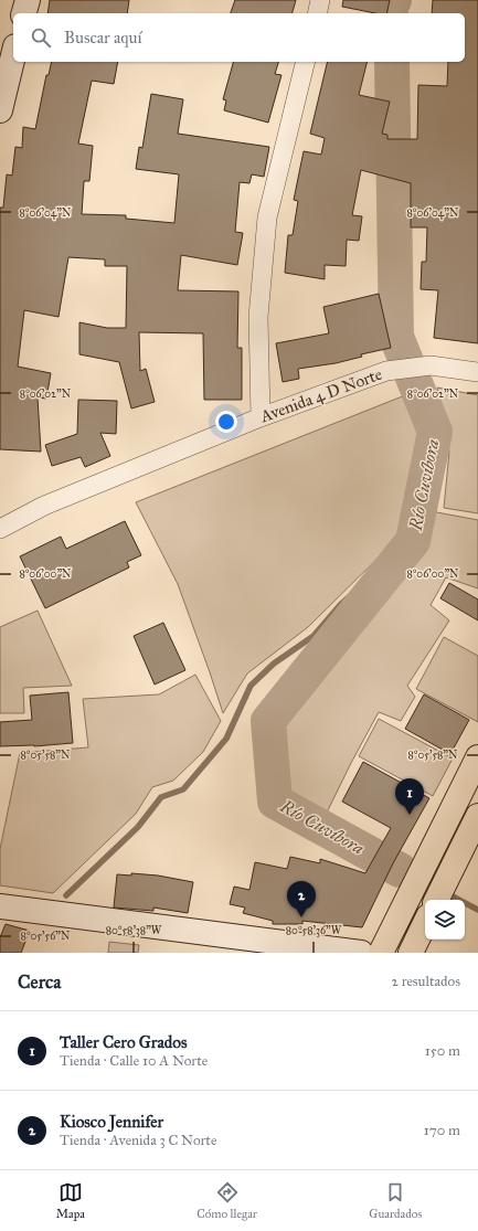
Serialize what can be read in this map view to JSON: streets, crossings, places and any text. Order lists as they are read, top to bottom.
{
  "streets": {
    "street": ["Avenida 4 D Norte"]
  },
  "water": ["Río Cuvíbora"],
  "page": {
    "search": "Buscar aquí",
    "pins": ["1", "2"],
    "heading": ["Cerca", "2 resultados"],
    "list": [
      {
        "mark": "1",
        "name": "Taller Cero Grados",
        "note": "Tienda · Calle 10 A Norte",
        "value": "150 m"
      },
      {
        "mark": "2",
        "name": "Kiosco Jennifer",
        "note": "Tienda · Avenida 3 C Norte",
        "value": "170 m"
      }
    ],
    "nav": ["Mapa", "Cómo llegar", "Guardados"]
  },
  "coordinates": [
    "8°06'04\"N",
    "8°06'02\"N",
    "8°06'00\"N",
    "8°05'58\"N",
    "80°58'38\"W",
    "80°58'36\"W",
    "8°05'56\"N"
  ]
}
